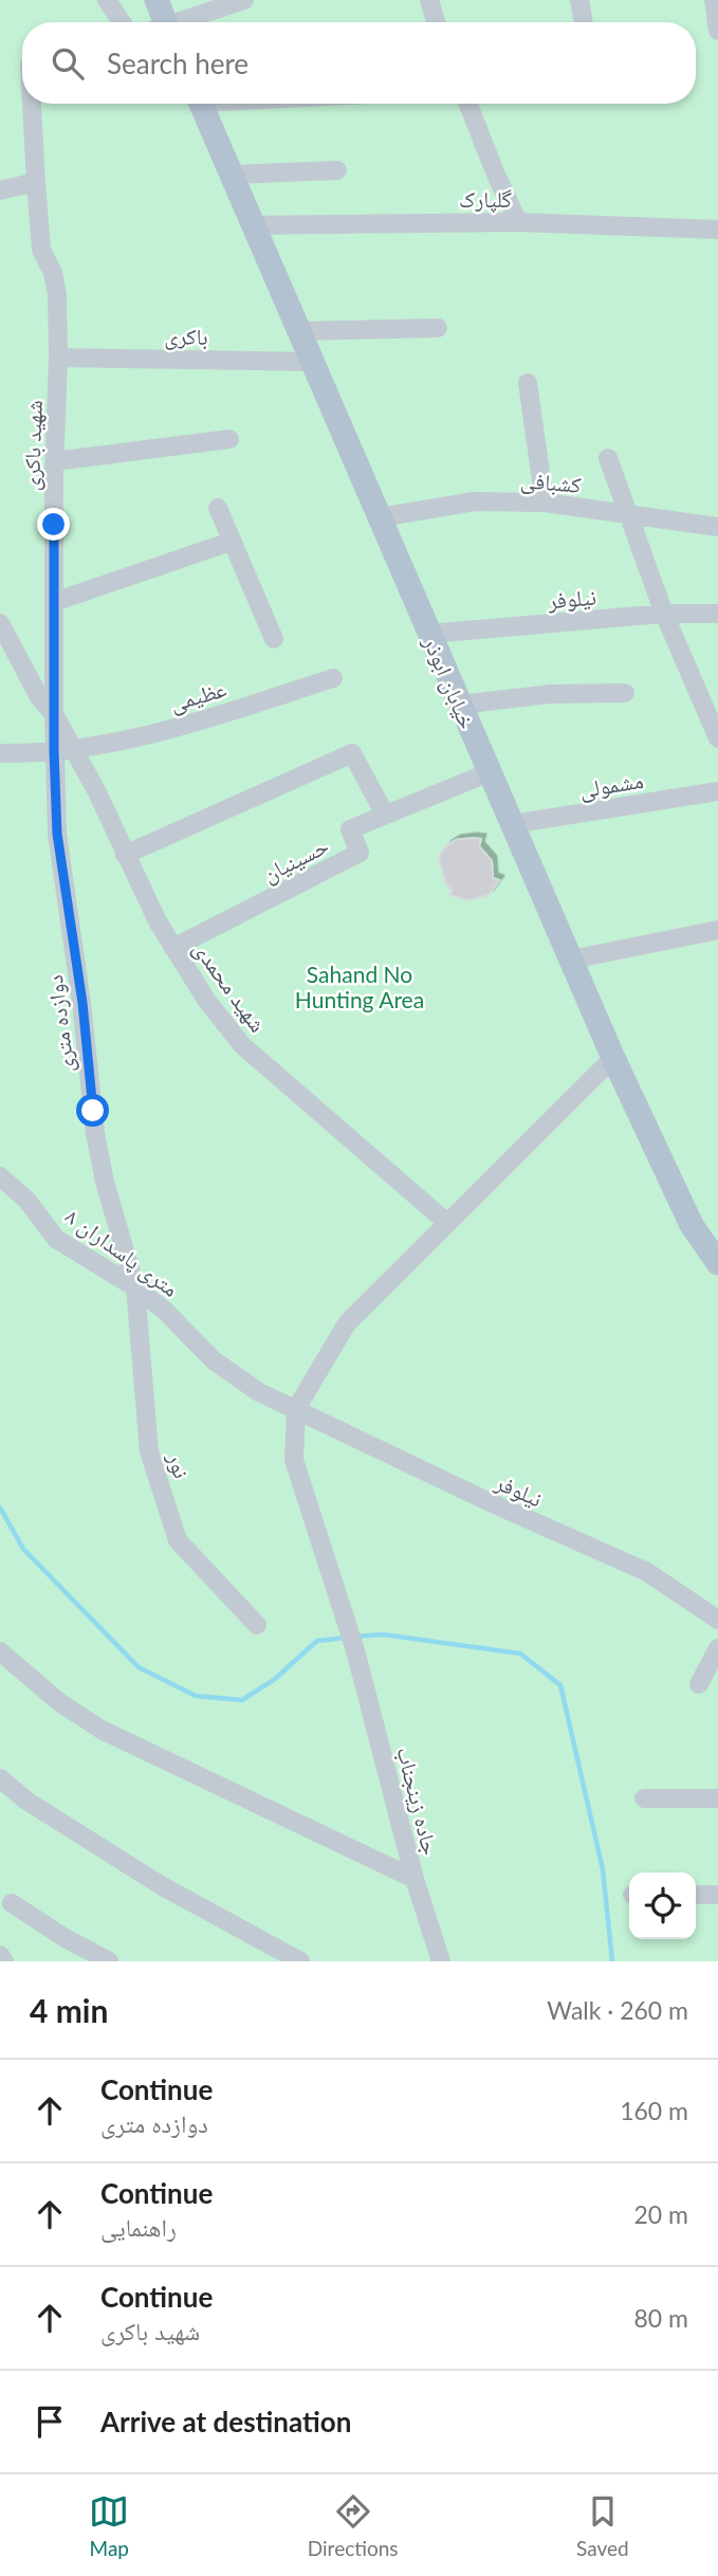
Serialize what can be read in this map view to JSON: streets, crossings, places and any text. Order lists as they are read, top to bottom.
{
  "streets": {
    "main road": ["خیابان ابوذر"],
    "street": [
      "گلپارک",
      "باکری",
      "شهید باکری",
      "کشبافی",
      "نیلوفر",
      "عظیمی",
      "مشمولی",
      "حسینیان",
      "شهید محمدی",
      "دوازده متری",
      "۸ متری پاسداران",
      "نور",
      "جاده زینجناب"
    ]
  },
  "crossings": [
    ["گلپارک", "خیابان ابوذر"],
    ["باکری", "شهید باکری"],
    ["باکری", "خیابان ابوذر"],
    ["شهید باکری", "دوازده متری"],
    ["کشبافی", "خیابان ابوذر"],
    ["نیلوفر", "خیابان ابوذر"],
    ["نیلوفر", "۸ متری پاسداران"],
    ["نیلوفر", "جاده زینجناب"],
    ["خیابان ابوذر", "مشمولی"],
    ["خیابان ابوذر", "حسینیان"],
    ["عظیمی", "شهید محمدی"],
    ["عظیمی", "دوازده متری"],
    ["حسینیان", "شهید محمدی"],
    ["شهید محمدی", "دوازده متری"],
    ["دوازده متری", "۸ متری پاسداران"],
    ["دوازده متری", "نور"],
    ["۸ متری پاسداران", "نور"],
    ["۸ متری پاسداران", "جاده زینجناب"]
  ],
  "parks": ["Sahand No Hunting Area"],
  "page": {
    "search": "Search here",
    "heading": ["4 min", "Walk · 260 m"],
    "list": [
      ["Continue", "دوازده متری", "160 m"],
      ["Continue", "راهنمایی", "20 m"],
      ["Continue", "شهید باکری", "80 m"],
      "Arrive at destination"
    ],
    "nav": ["Map", "Directions", "Saved"]
  }
}
